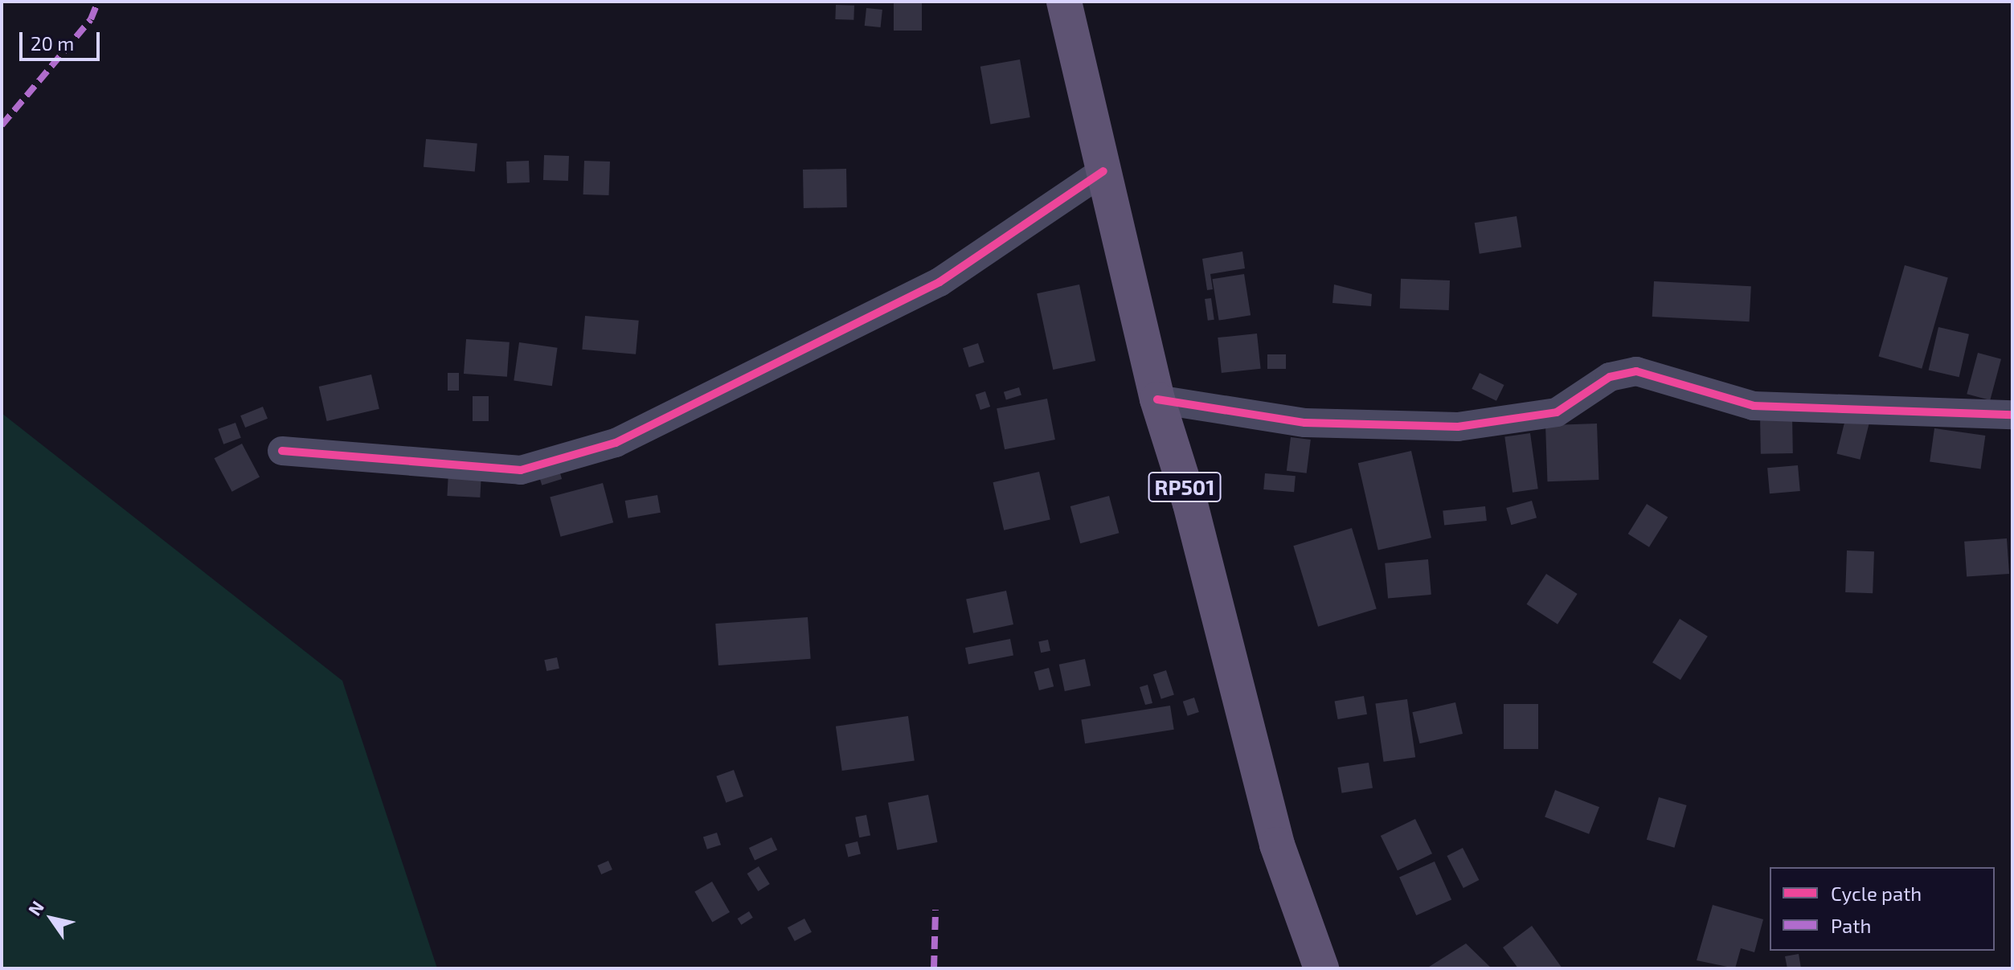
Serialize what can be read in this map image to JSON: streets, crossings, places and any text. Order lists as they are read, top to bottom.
{
  "streets": {
    "main road": ["RP501"]
  },
  "legend": ["Cycle path", "Path"],
  "scale_bar": "20 m",
  "north": "top left"
}
